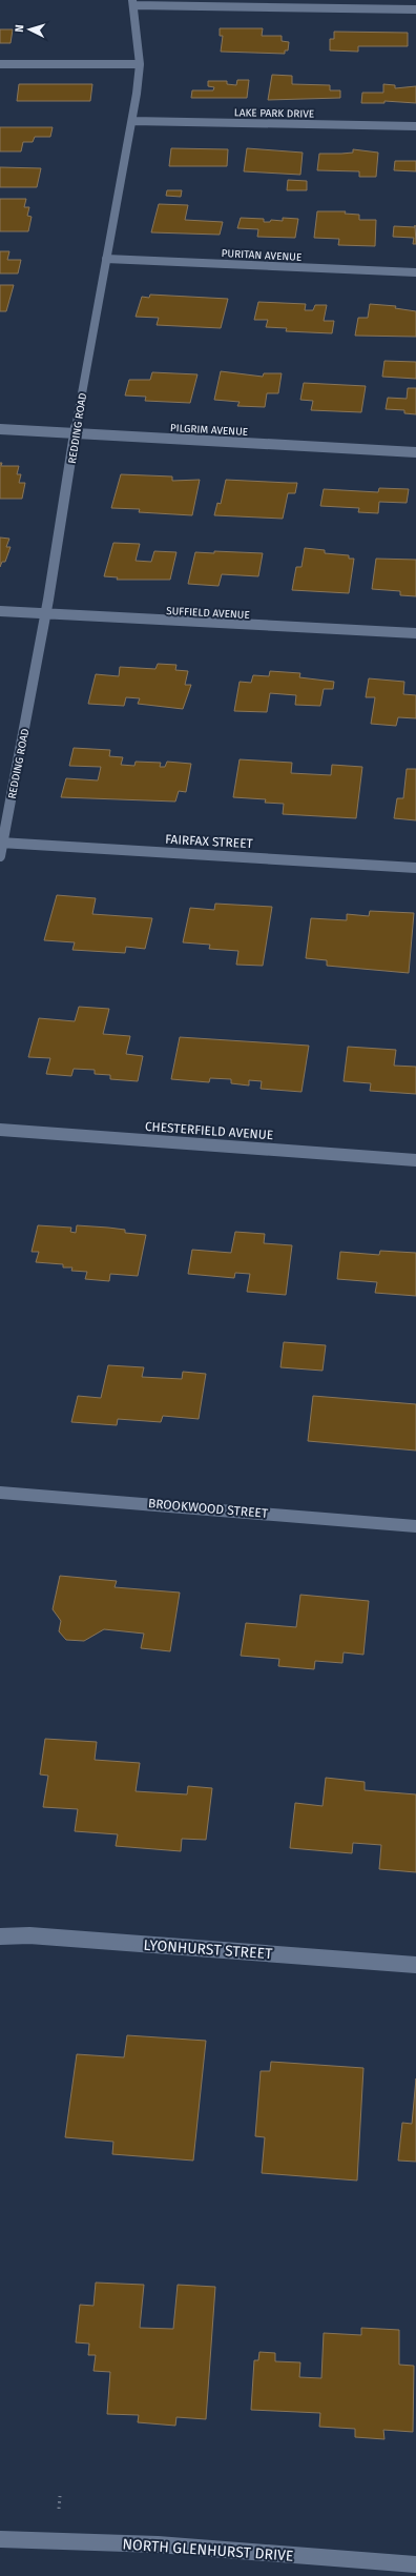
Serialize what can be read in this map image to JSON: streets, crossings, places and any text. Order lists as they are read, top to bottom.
{
  "streets": {
    "street": [
      "LAKE PARK DRIVE",
      "PURITAN AVENUE",
      "REDDING ROAD",
      "PILGRIM AVENUE",
      "SUFFIELD AVENUE",
      "FAIRFAX STREET",
      "CHESTERFIELD AVENUE",
      "BROOKWOOD STREET",
      "LYONHURST STREET",
      "NORTH GLENHURST DRIVE"
    ]
  },
  "crossings": [
    ["LAKE PARK DRIVE", "REDDING ROAD"],
    ["PURITAN AVENUE", "REDDING ROAD"],
    ["REDDING ROAD", "PILGRIM AVENUE"],
    ["REDDING ROAD", "SUFFIELD AVENUE"],
    ["REDDING ROAD", "FAIRFAX STREET"]
  ],
  "north": "left"
}
